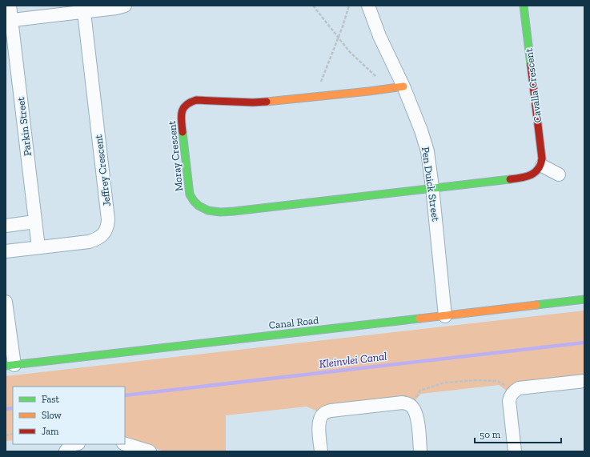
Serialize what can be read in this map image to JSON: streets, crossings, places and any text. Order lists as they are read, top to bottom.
{
  "streets": {
    "street": [
      "Cavalla Crescent",
      "Parkin Street",
      "Moray Crescent",
      "Jeffrey Crescent",
      "Pen Duick Street",
      "Canal Road"
    ]
  },
  "crossings": [
    ["Parkin Street", "Jeffrey Crescent"],
    ["Moray Crescent", "Pen Duick Street"],
    ["Pen Duick Street", "Canal Road"]
  ],
  "water": ["Kleinvlei Canal"],
  "legend": ["Fast", "Slow", "Jam"],
  "scale_bar": "50 m"
}
